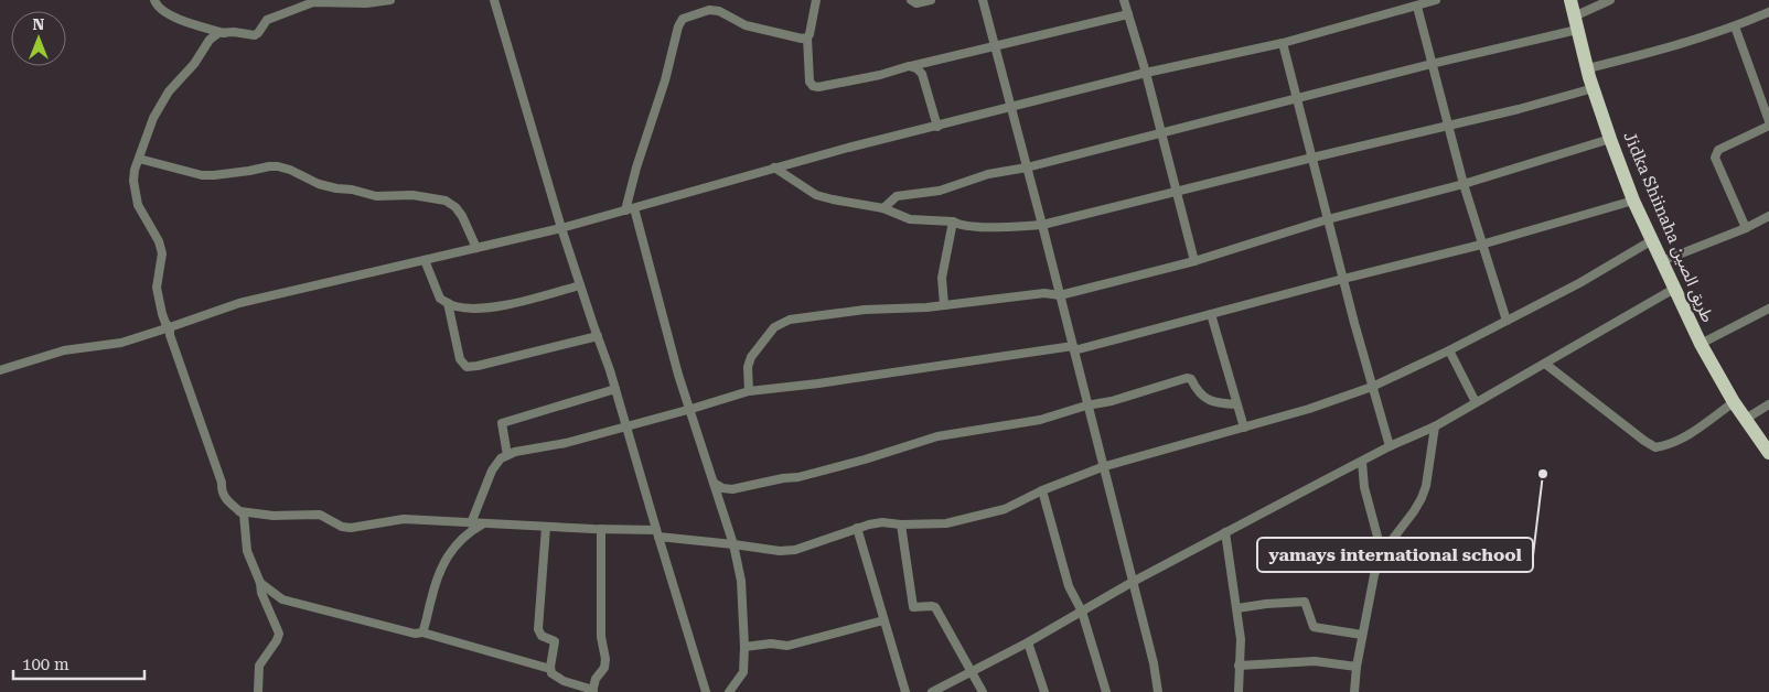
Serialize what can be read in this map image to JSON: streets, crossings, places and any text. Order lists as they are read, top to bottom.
{
  "streets": {
    "main road": ["Jidka Shiinaha طريق الصين"]
  },
  "places": ["yamays international school"],
  "scale_bar": "100 m",
  "north": "top"
}
